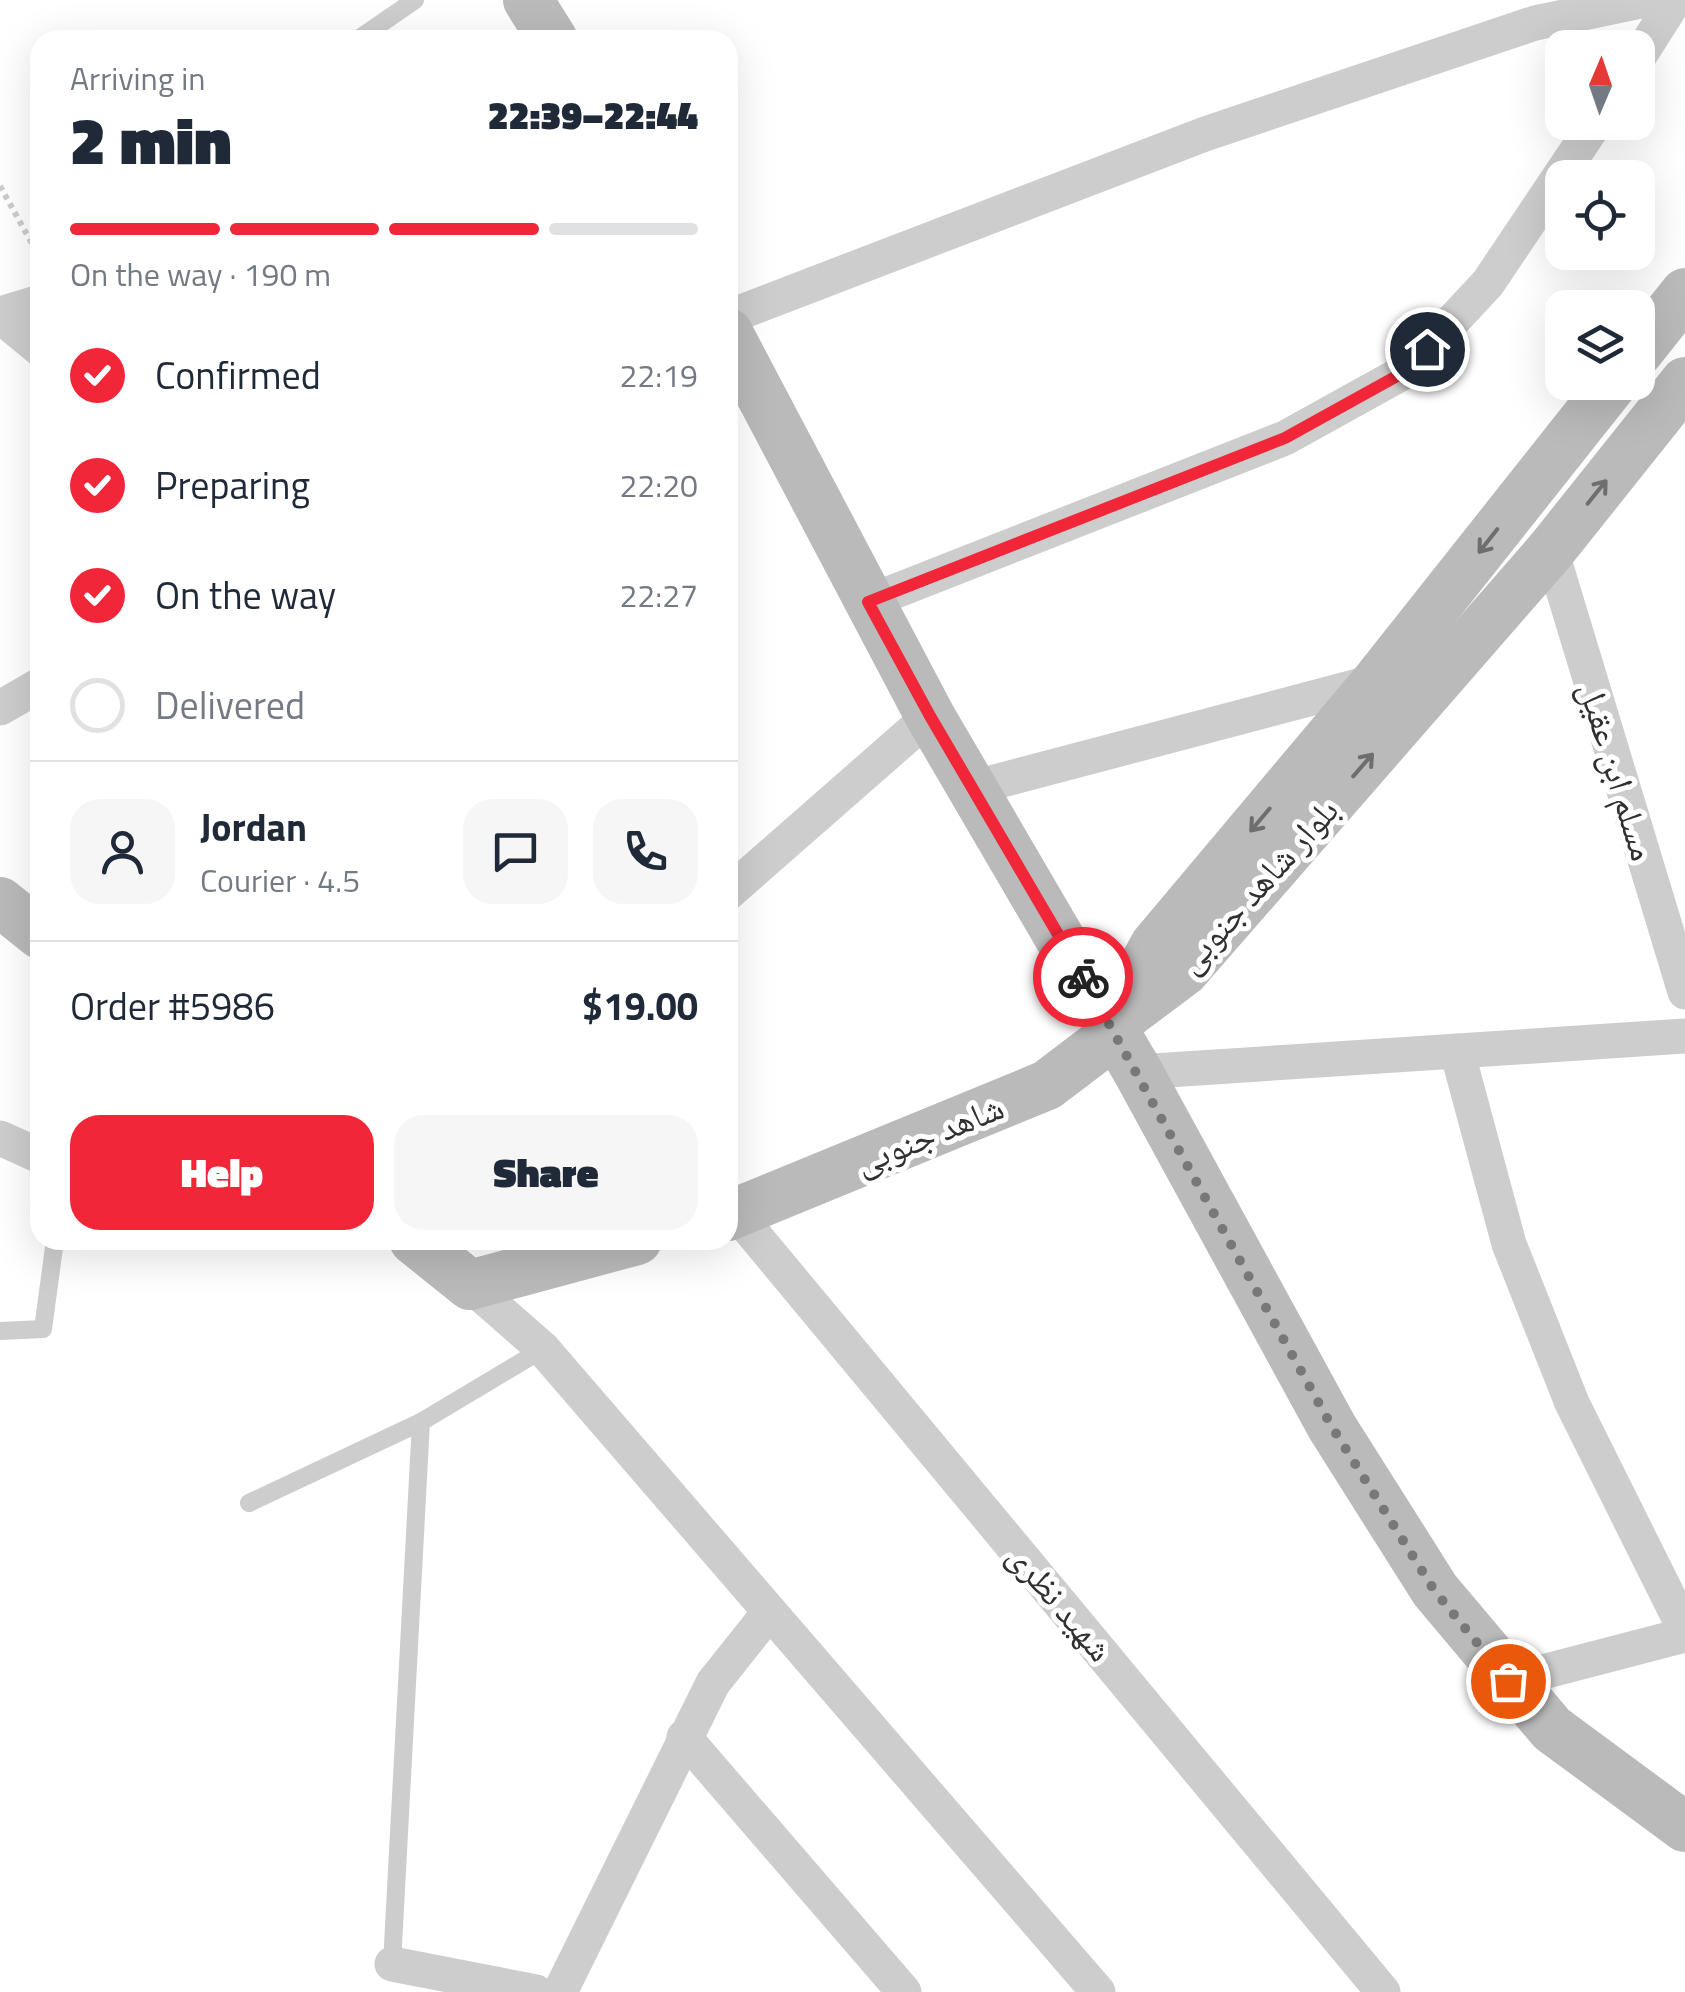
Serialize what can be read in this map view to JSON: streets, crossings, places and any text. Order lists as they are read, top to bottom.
{
  "streets": {
    "street": [
      "مسلم ابن عقیل",
      "بلوار شاهد جنوبی",
      "شاهد جنوبی",
      "شهید نظری"
    ]
  },
  "crossings": [
    ["مسلم ابن عقیل", "بلوار شاهد جنوبی"],
    ["بلوار شاهد جنوبی", "شاهد جنوبی"]
  ],
  "north": "top",
  "page": {
    "heading": ["2 min", "Arriving in", "22:39–22:44"],
    "panel": [
      "Jordan",
      "Courier · 4.5",
      "Order #5986",
      "$19.00"
    ],
    "bar": "On the way · 190 m",
    "list": [
      ["Confirmed", "22:19"],
      ["Preparing", "22:20"],
      ["On the way", "22:27"],
      "Delivered"
    ],
    "buttons": ["Help", "Share"]
  }
}
